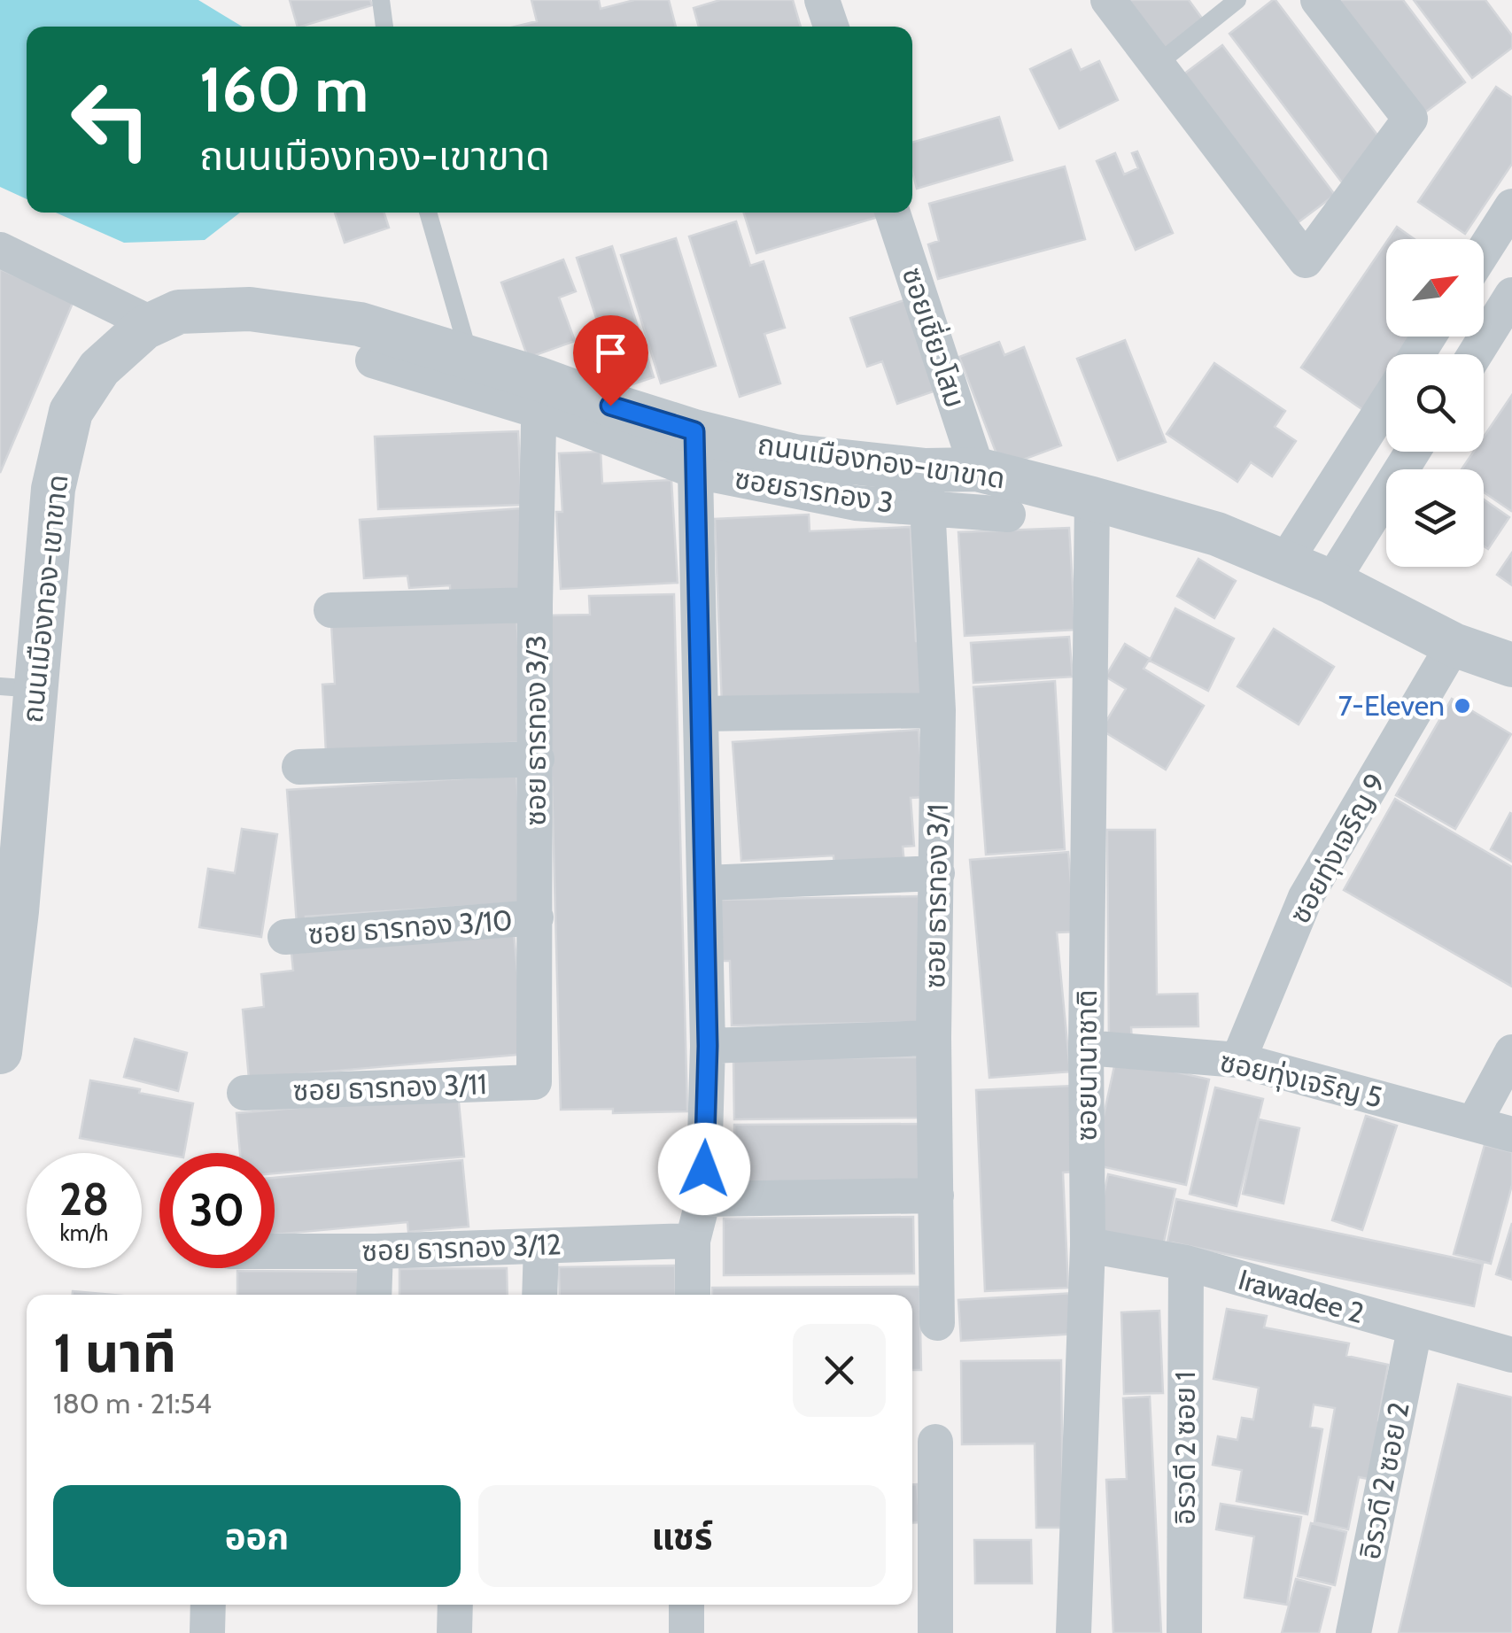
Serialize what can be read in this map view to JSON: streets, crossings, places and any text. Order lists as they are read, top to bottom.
{
  "streets": {
    "street": [
      "ซอยเชี่ยวโสม",
      "ถนนเมืองทอง-เขาขาด",
      "ซอยธารทอง 3",
      "ซอย ธารทอง 3/3",
      "ซอยทุ่งเจริญ 9",
      "ซอย ธารทอง 3/1",
      "ซอย ธารทอง 3/10",
      "ซอยนานาชาติ",
      "ซอยทุ่งเจริญ 5",
      "ซอย ธารทอง 3/11",
      "ซอย ธารทอง 3/12",
      "Irawadee 2",
      "อิรวดี 2 ซอย 1",
      "อิรวดี 2 ซอย 2"
    ]
  },
  "crossings": [
    ["ซอยเชี่ยวโสม", "ถนนเมืองทอง-เขาขาด"],
    ["ถนนเมืองทอง-เขาขาด", "ซอยธารทอง 3"],
    ["ถนนเมืองทอง-เขาขาด", "ซอย ธารทอง 3/3"],
    ["ถนนเมืองทอง-เขาขาด", "ซอยทุ่งเจริญ 9"],
    ["ถนนเมืองทอง-เขาขาด", "ซอย ธารทอง 3/1"],
    ["ถนนเมืองทอง-เขาขาด", "ซอยนานาชาติ"],
    ["ซอยธารทอง 3", "ซอย ธารทอง 3/1"],
    ["ซอย ธารทอง 3/3", "ซอย ธารทอง 3/10"],
    ["ซอย ธารทอง 3/3", "ซอย ธารทอง 3/11"],
    ["ซอยทุ่งเจริญ 9", "ซอยทุ่งเจริญ 5"],
    ["ซอยนานาชาติ", "ซอยทุ่งเจริญ 5"],
    ["ซอยนานาชาติ", "Irawadee 2"],
    ["Irawadee 2", "อิรวดี 2 ซอย 1"],
    ["Irawadee 2", "อิรวดี 2 ซอย 2"]
  ],
  "places": ["7-Eleven"],
  "north": "top right",
  "page": {
    "turn": ["160 m", "ถนนเมืองทอง-เขาขาด"],
    "speed": "28 km/h",
    "limit": "30",
    "heading": ["1 นาที", "180 m · 21:54"],
    "buttons": ["ออก", "แชร์"]
  }
}
